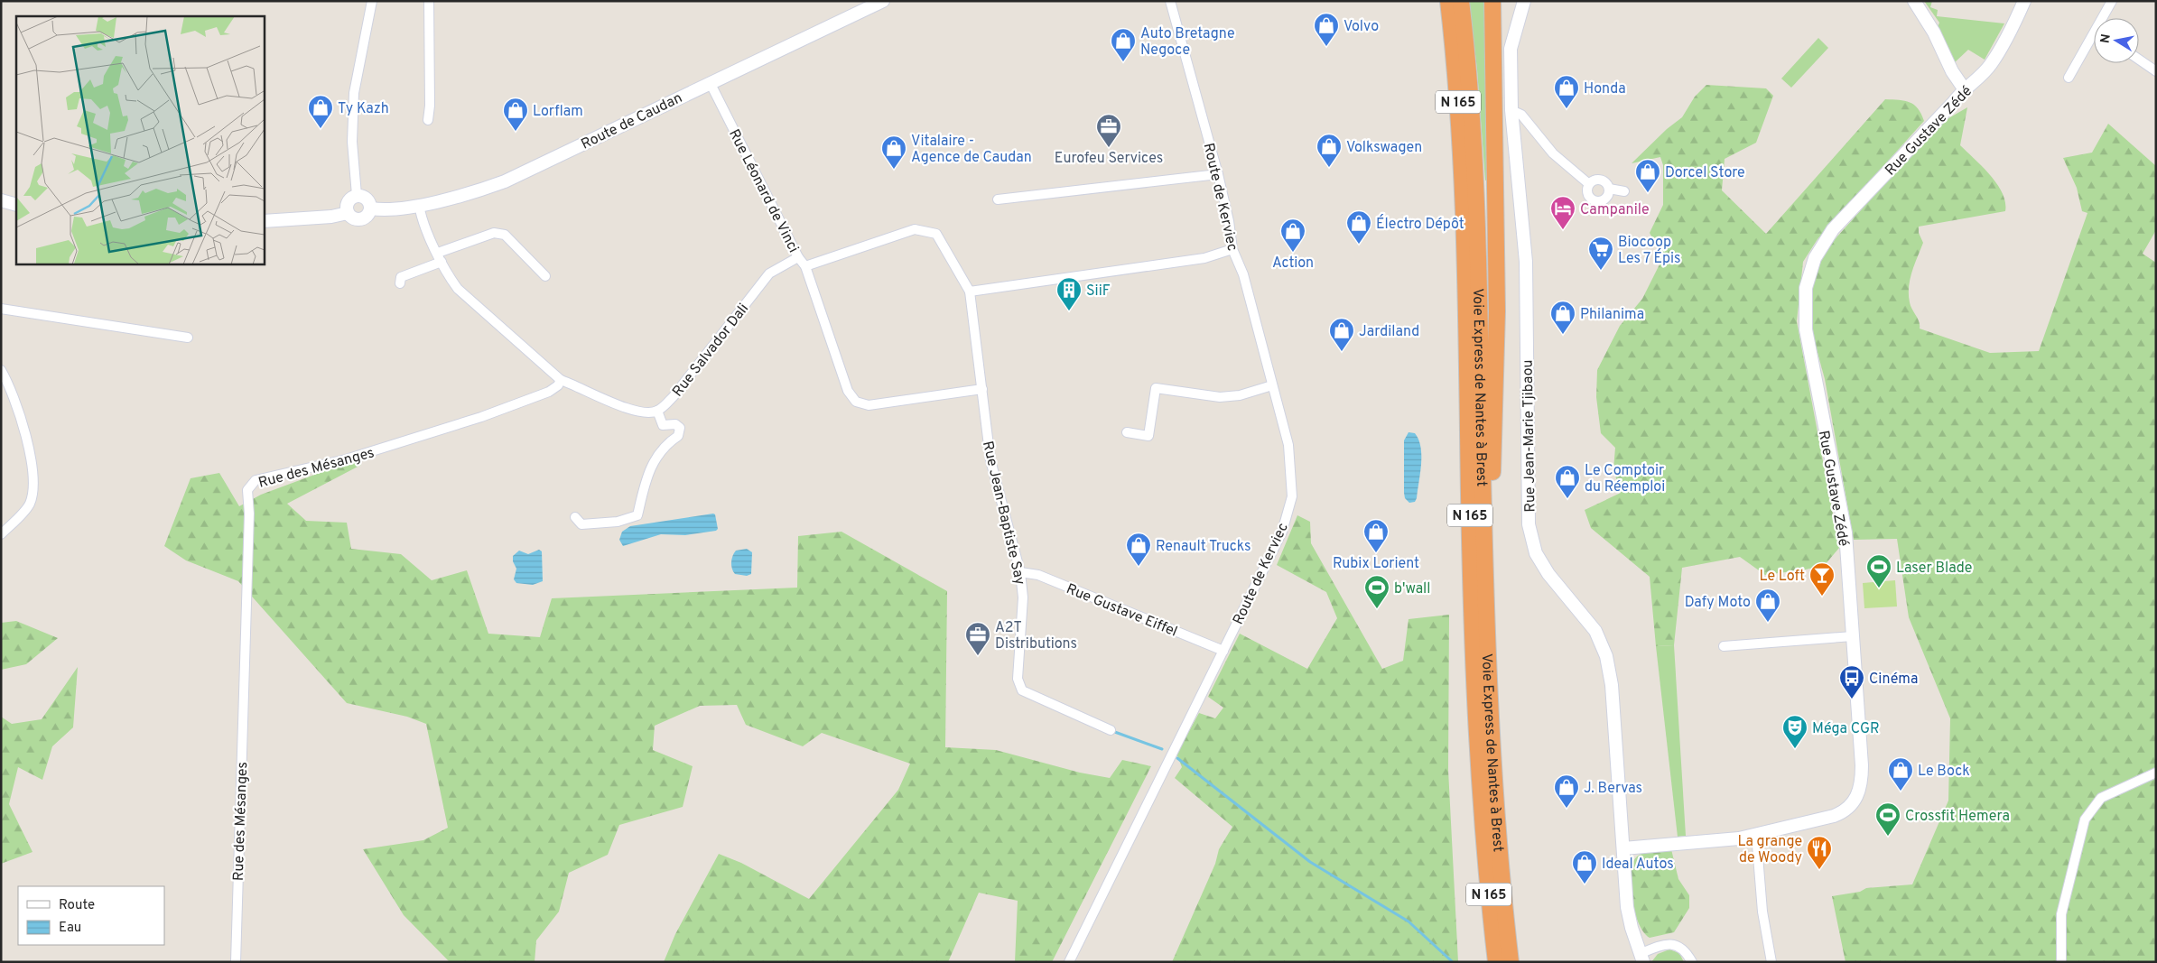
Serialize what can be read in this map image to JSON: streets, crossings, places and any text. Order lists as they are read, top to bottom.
{
  "streets": {
    "highway": ["N 165", "Voie Express de Nantes à Brest"],
    "street": [
      "Route de Caudan",
      "Rue Gustave Zédé",
      "Rue Léonard de Vinci",
      "Route de Kerviec",
      "Rue Salvador Dali",
      "Rue Jean-Marie Tjibaou",
      "Rue des Mésanges",
      "Rue Jean-Baptiste Say",
      "Rue Gustave Eiffel"
    ]
  },
  "crossings": [
    ["N 165", "Voie Express de Nantes à Brest"],
    ["Route de Caudan", "Rue Léonard de Vinci"],
    ["Rue Gustave Zédé", "Rue Jean-Marie Tjibaou"],
    ["Rue Léonard de Vinci", "Rue Salvador Dali"],
    ["Rue Léonard de Vinci", "Rue Jean-Baptiste Say"],
    ["Route de Kerviec", "Rue Gustave Eiffel"],
    ["Rue Jean-Baptiste Say", "Rue Gustave Eiffel"]
  ],
  "places": {
    "shop": [
      "Volvo",
      "Auto Bretagne Negoce",
      "Honda",
      "Ty Kazh",
      "Lorflam",
      "Volkswagen",
      "Vitalaire - Agence de Caudan",
      "Dorcel Store",
      "Électro Dépôt",
      "Action",
      "Philanima",
      "Jardiland",
      "Le Comptoir du Réemploi",
      "Rubix Lorient",
      "Renault Trucks",
      "Dafy Moto",
      "Le Bock",
      "J. Bervas",
      "Ideal Autos"
    ],
    "office": ["Eurofeu Services", "A2T Distributions"],
    "hotel": ["Campanile"],
    "supermarket": ["Biocoop Les 7 Épis"],
    "building": ["SiiF"],
    "sports": ["Laser Blade", "b'wall", "Crossfit Hemera"],
    "bar": ["Le Loft"],
    "bus stop": ["Cinéma"],
    "theatre": ["Méga CGR"],
    "restaurant": ["La grange de Woody"]
  },
  "legend": ["Route", "Eau"],
  "north": "left"
}
